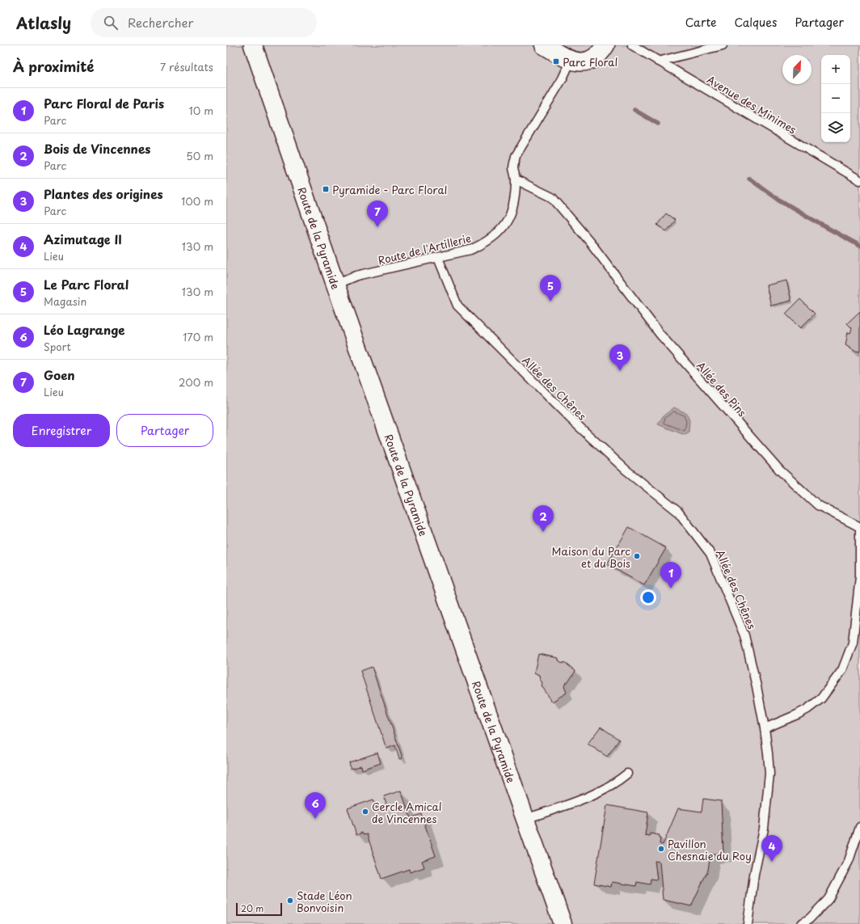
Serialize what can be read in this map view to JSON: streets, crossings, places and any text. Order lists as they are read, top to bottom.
{
  "streets": {
    "street": ["Route de la Pyramide"],
    "lane": [
      "Avenue des Minimes",
      "Route de l'Artillerie",
      "Allée des Chênes",
      "Allée des Pins"
    ]
  },
  "crossings": [
    ["Route de la Pyramide", "Route de l'Artillerie"],
    ["Route de l'Artillerie", "Allée des Chênes"],
    ["Route de l'Artillerie", "Allée des Pins"]
  ],
  "places": {
    "transit": ["Parc Floral", "Pyramide - Parc Floral"],
    "other": [
      "Maison du Parc et du Bois",
      "Cercle Amical de Vincennes",
      "Pavillon Chesnaie du Roy",
      "Stade Léon Bonvoisin"
    ]
  },
  "scale_bar": "20 m",
  "north": "top right",
  "page": {
    "header": "Atlasly",
    "search": "Rechercher",
    "nav": ["Carte", "Calques", "Partager"],
    "heading": ["À proximité", "7 résultats"],
    "map_buttons": ["+", "−"],
    "list": [
      {
        "mark": "1",
        "name": "Parc Floral de Paris",
        "note": "Parc",
        "value": "10 m"
      },
      {
        "mark": "2",
        "name": "Bois de Vincennes",
        "note": "Parc",
        "value": "50 m"
      },
      {
        "mark": "3",
        "name": "Plantes des origines",
        "note": "Parc",
        "value": "100 m"
      },
      {
        "mark": "4",
        "name": "Azimutage II",
        "note": "Lieu",
        "value": "130 m"
      },
      {
        "mark": "5",
        "name": "Le Parc Floral",
        "note": "Magasin",
        "value": "130 m"
      },
      {
        "mark": "6",
        "name": "Léo Lagrange",
        "note": "Sport",
        "value": "170 m"
      },
      {
        "mark": "7",
        "name": "Goen",
        "note": "Lieu",
        "value": "200 m"
      }
    ],
    "pins": [
      "7",
      "5",
      "3",
      "2",
      "1",
      "6",
      "4"
    ],
    "buttons": ["Enregistrer", "Partager"],
    "scale": "20 m"
  }
}
